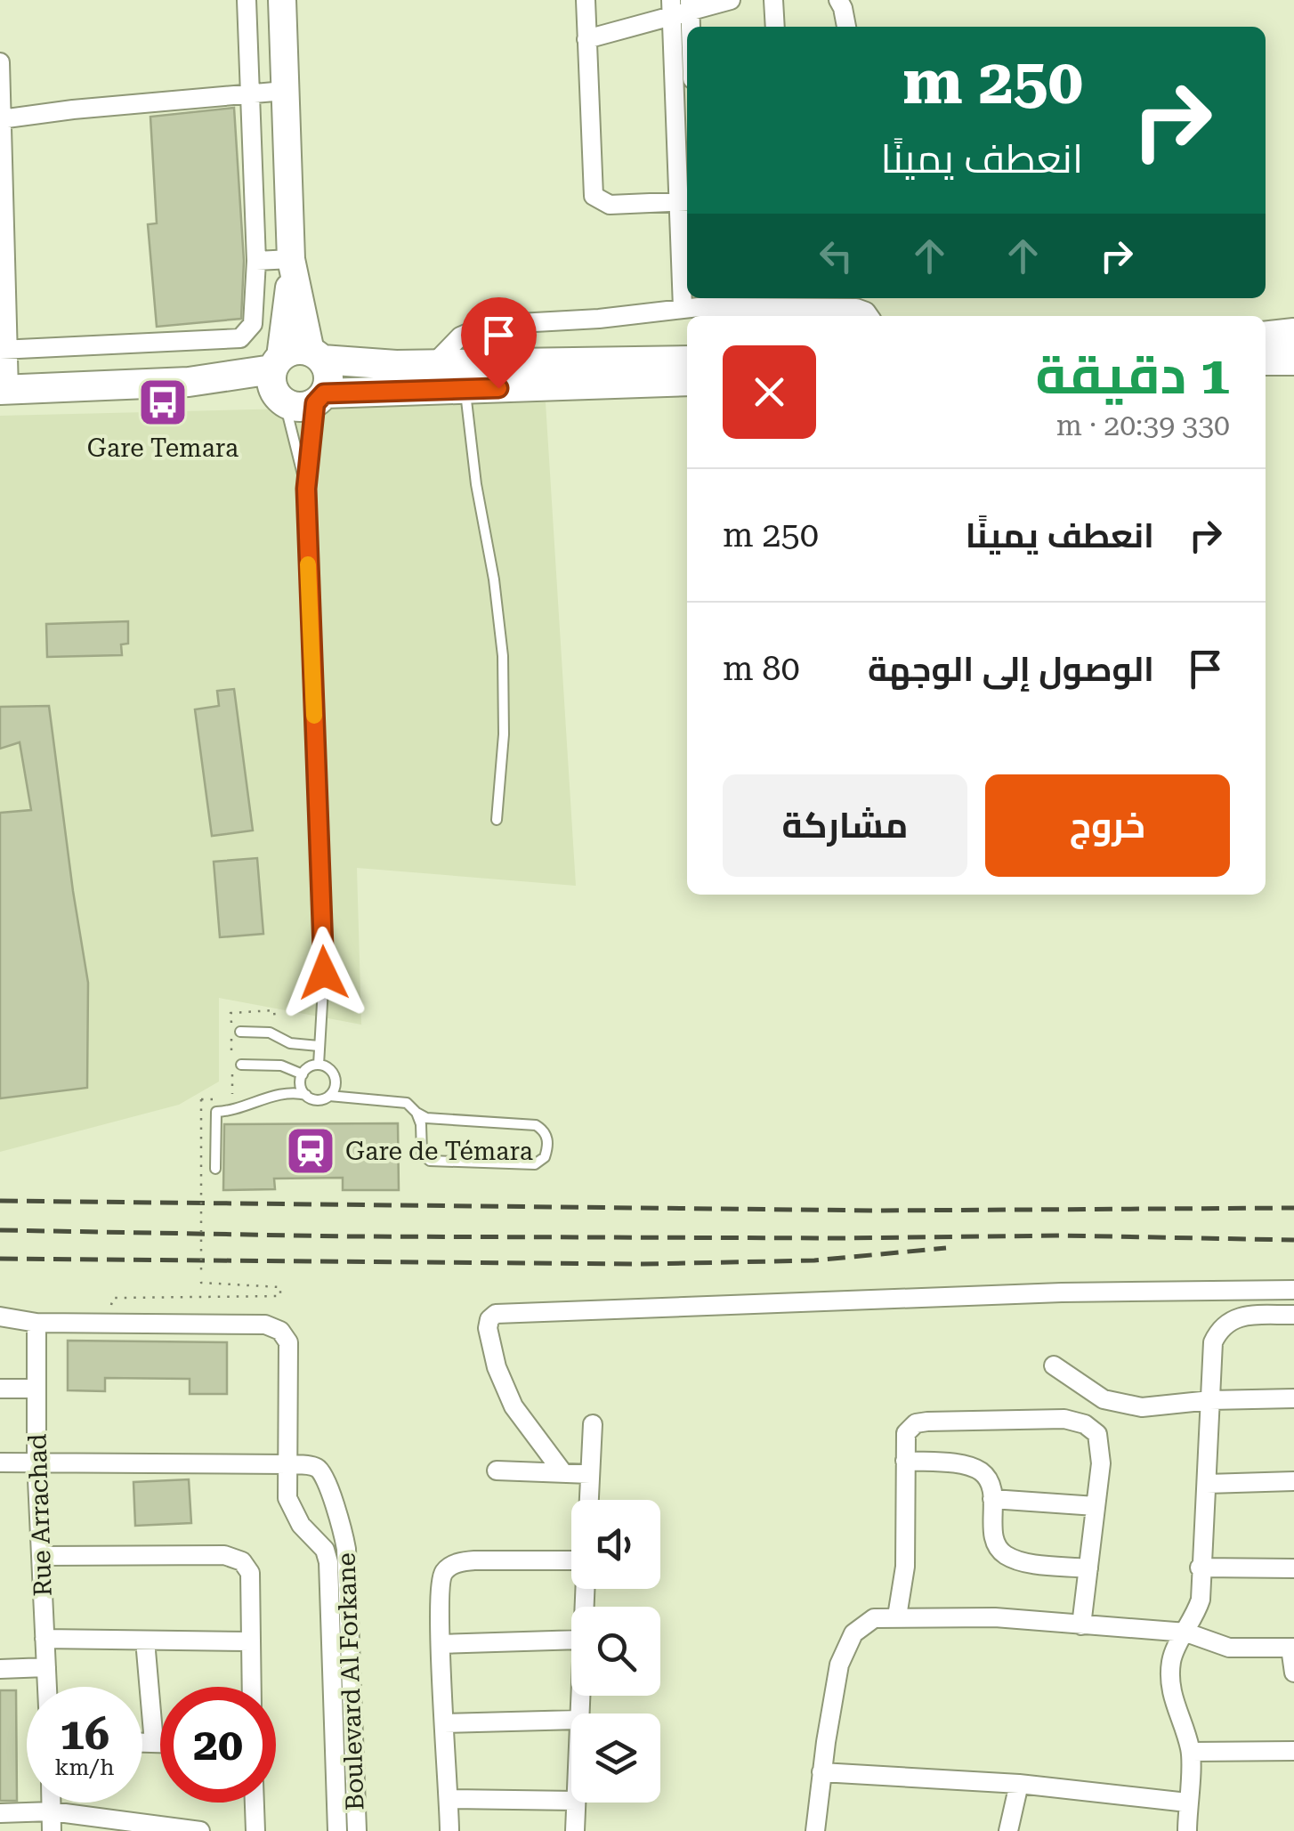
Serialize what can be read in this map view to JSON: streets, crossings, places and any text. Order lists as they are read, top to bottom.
{
  "streets": {
    "street": ["Rue Arrachad", "Boulevard Al Forkane"]
  },
  "places": {
    "bus stop": ["Gare Temara"],
    "station": ["Gare de Témara"]
  },
  "page": {
    "turn": ["250 m", "انعطف يمينًا"],
    "heading": ["1 دقيقة", "330 m · 20:39"],
    "list": [
      {
        "name": "انعطف يمينًا",
        "value": "250 m"
      },
      {
        "name": "الوصول إلى الوجهة",
        "value": "80 m"
      }
    ],
    "buttons": ["خروج", "مشاركة"],
    "speed": "16 km/h",
    "limit": "20"
  }
}
